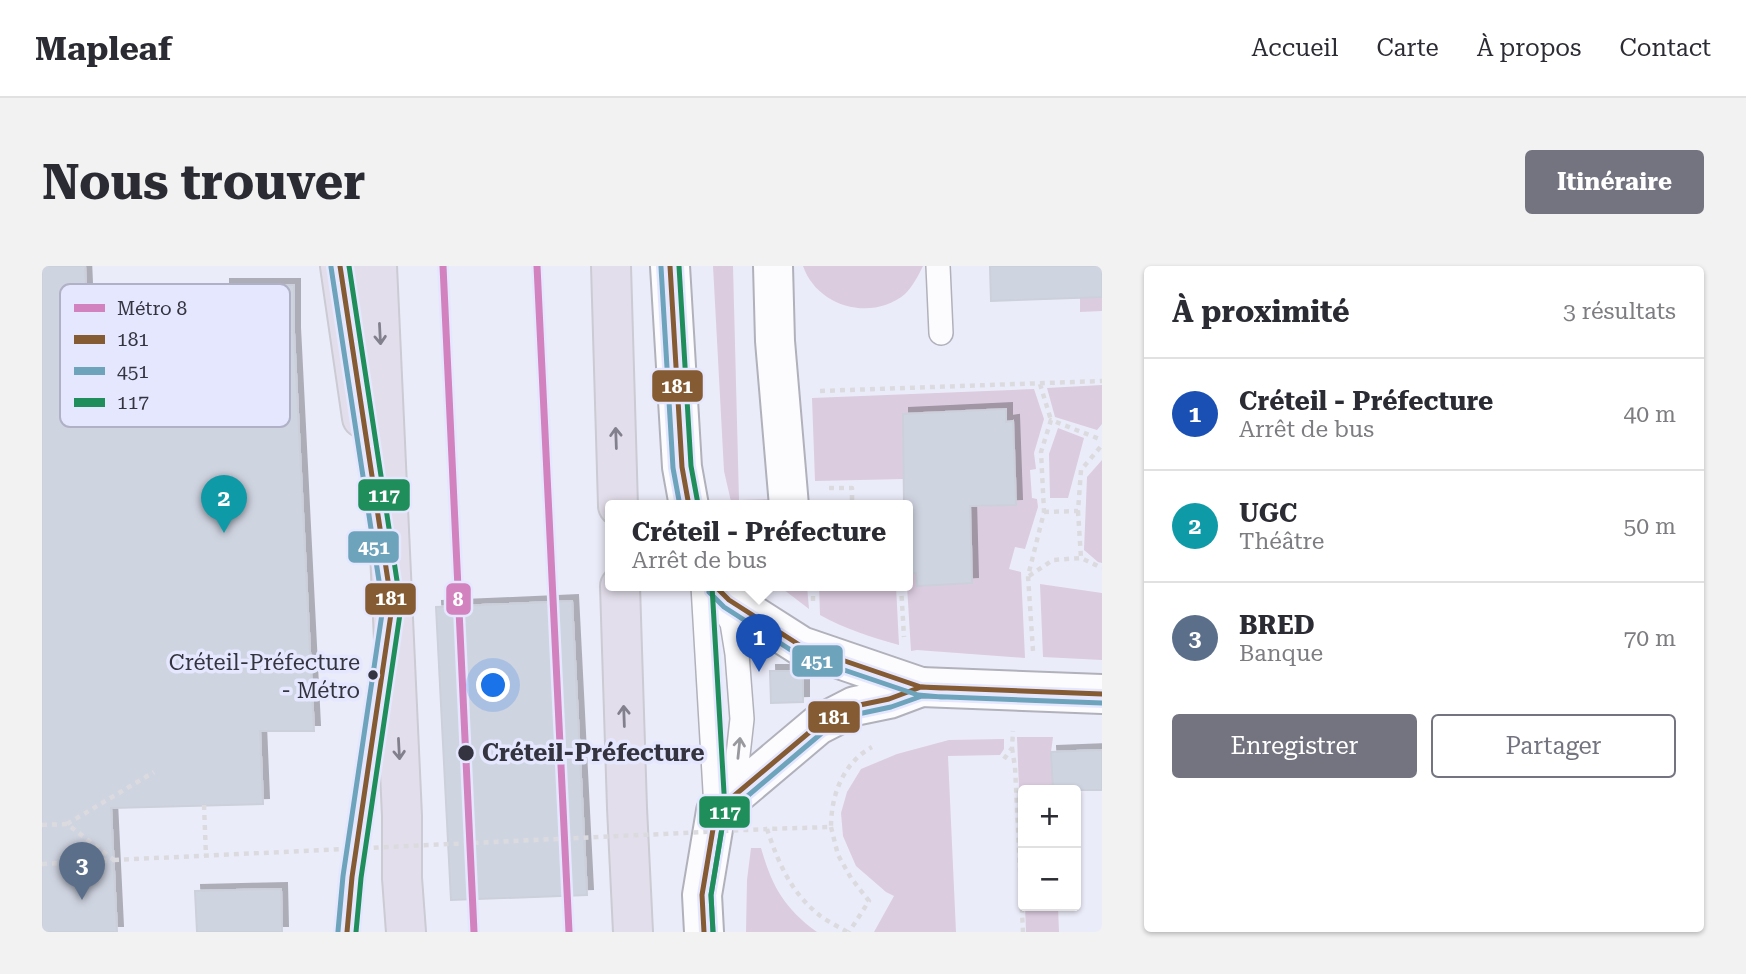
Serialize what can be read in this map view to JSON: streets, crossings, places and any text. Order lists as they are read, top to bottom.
{
  "places": ["Créteil-Préfecture - Métro", "Créteil-Préfecture"],
  "lines": [
    "metro line 8",
    "transit line 181",
    "transit line 117",
    "transit line 451"
  ],
  "legend": [
    "Métro 8",
    "181",
    "451",
    "117"
  ],
  "page": {
    "header": "Mapleaf",
    "nav": [
      "Accueil",
      "Carte",
      "À propos",
      "Contact"
    ],
    "buttons": [
      "Itinéraire",
      ["Enregistrer", "Partager"]
    ],
    "title": "Nous trouver",
    "heading": ["À proximité", "3 résultats"],
    "list": [
      {
        "mark": "1",
        "name": "Créteil - Préfecture",
        "note": "Arrêt de bus",
        "value": "40 m"
      },
      {
        "mark": "2",
        "name": "UGC",
        "note": "Théâtre",
        "value": "50 m"
      },
      {
        "mark": "3",
        "name": "BRED",
        "note": "Banque",
        "value": "70 m"
      }
    ],
    "pins": ["2", "1", "3"],
    "popup": ["Créteil - Préfecture", "Arrêt de bus"],
    "map_buttons": ["+", "−"]
  }
}
